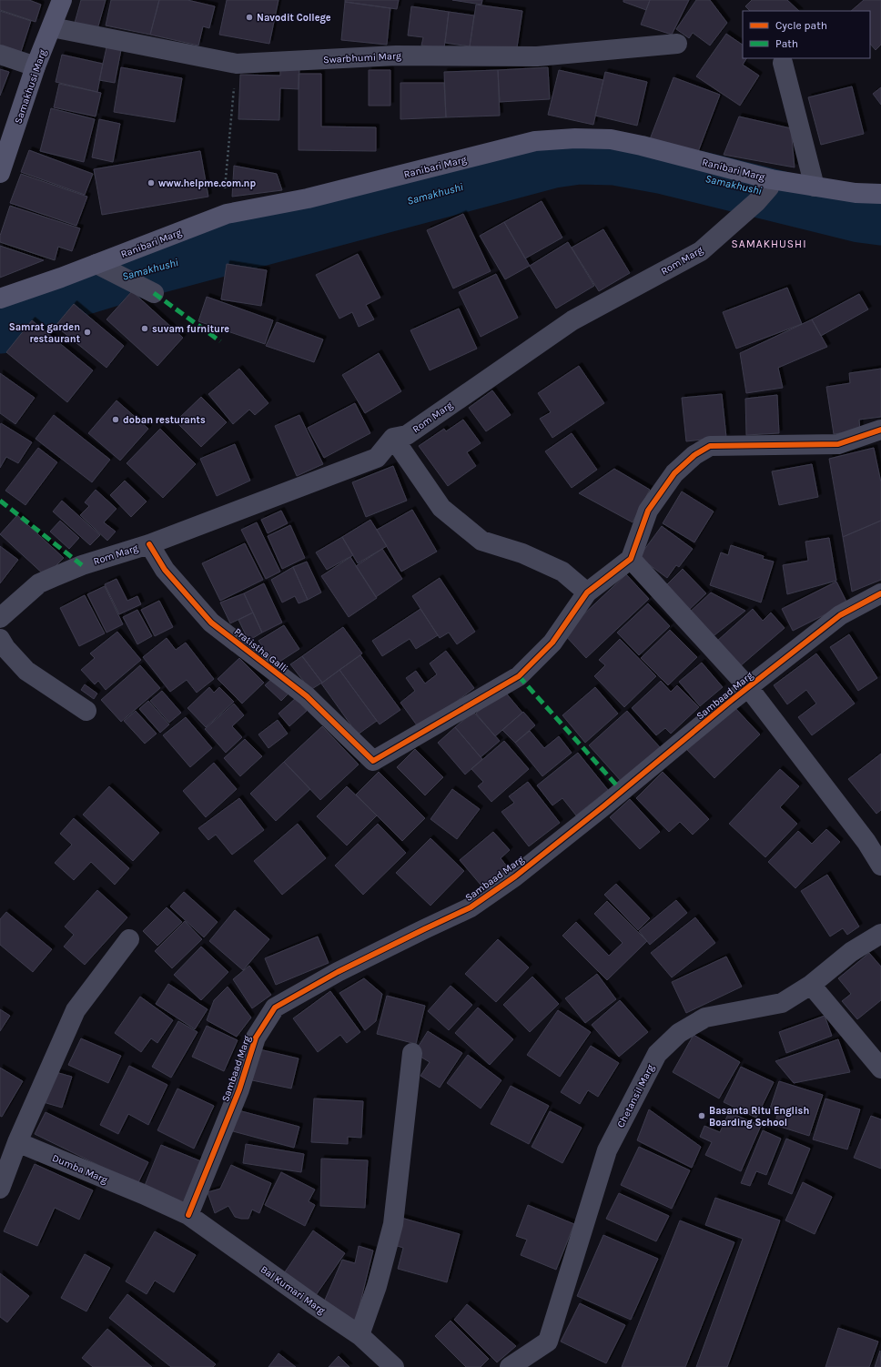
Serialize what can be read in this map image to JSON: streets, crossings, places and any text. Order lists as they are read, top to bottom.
{
  "streets": {
    "street": [
      "Swarbhumi Marg",
      "Samakhusi Marg",
      "Ranibari Marg",
      "Rom Marg",
      "Pratistha Galli",
      "Sambaad Marg",
      "Chetansil Marg",
      "Dumba Marg",
      "Bal Kumari Marg"
    ]
  },
  "crossings": [
    ["Swarbhumi Marg", "Samakhusi Marg"],
    ["Ranibari Marg", "Rom Marg"],
    ["Rom Marg", "Pratistha Galli"],
    ["Sambaad Marg", "Dumba Marg"],
    ["Sambaad Marg", "Bal Kumari Marg"],
    ["Dumba Marg", "Bal Kumari Marg"]
  ],
  "districts": ["SAMAKHUSHI"],
  "water": ["Samakhushi"],
  "places": [
    "Navodit College",
    "www.helpme.com.np",
    "suvam furniture",
    "Samrat garden restaurant",
    "doban resturants",
    "Basanta Ritu English Boarding School"
  ],
  "legend": ["Cycle path", "Path"]
}
